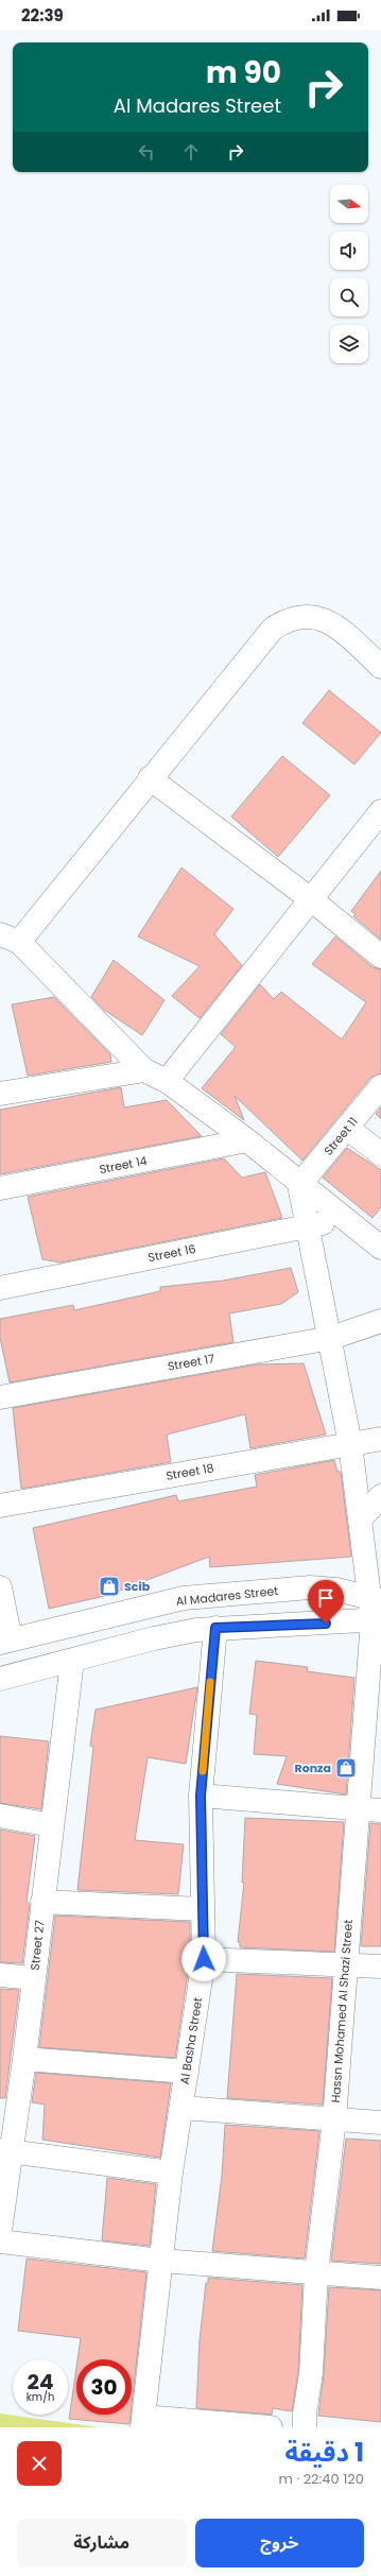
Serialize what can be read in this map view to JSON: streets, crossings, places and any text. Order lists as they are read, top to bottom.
{
  "streets": {
    "street": [
      "Street 11",
      "Street 14",
      "Street 16",
      "Street 17",
      "Street 18",
      "Al Madares Street",
      "Street 27",
      "Hassn Mohamed Al Shazi Street",
      "Al Basha Street"
    ]
  },
  "crossings": [
    ["Street 11", "Hassn Mohamed Al Shazi Street"],
    ["Street 16", "Hassn Mohamed Al Shazi Street"],
    ["Street 17", "Hassn Mohamed Al Shazi Street"],
    ["Street 18", "Hassn Mohamed Al Shazi Street"],
    ["Al Madares Street", "Hassn Mohamed Al Shazi Street"]
  ],
  "places": {
    "shop": ["Scib", "Ronza"]
  },
  "north": "right",
  "page": {
    "status": "22:39",
    "turn": ["90 m", "Al Madares Street"],
    "speed": "24 km/h",
    "limit": "30",
    "heading": ["1 دقيقة", "120 m · 22:40"],
    "buttons": ["خروج", "مشاركة"]
  }
}
